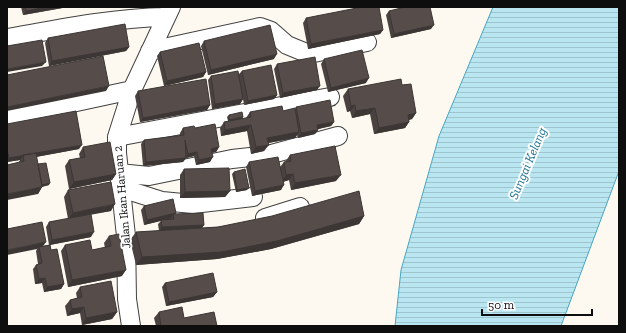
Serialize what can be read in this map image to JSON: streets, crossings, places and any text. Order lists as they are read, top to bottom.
{
  "streets": {
    "street": ["Jalan Ikan Haruan 2"]
  },
  "water": ["Sungai Kelang"],
  "scale_bar": "50 m"
}
